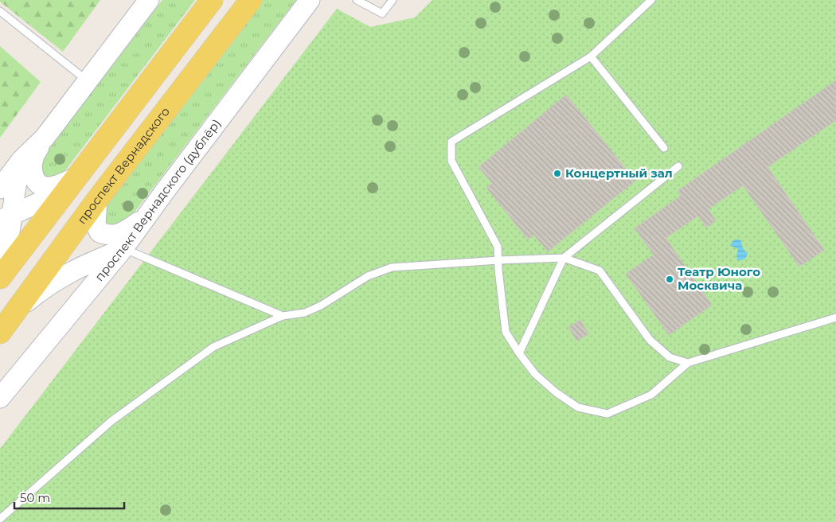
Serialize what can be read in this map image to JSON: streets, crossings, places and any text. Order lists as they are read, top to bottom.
{
  "streets": {
    "main road": ["проспект Вернадского", "проспект Вернадского (дублёр)"]
  },
  "places": ["Концертный зал", "Театр Юного Москвича"],
  "scale_bar": "50 m"
}
